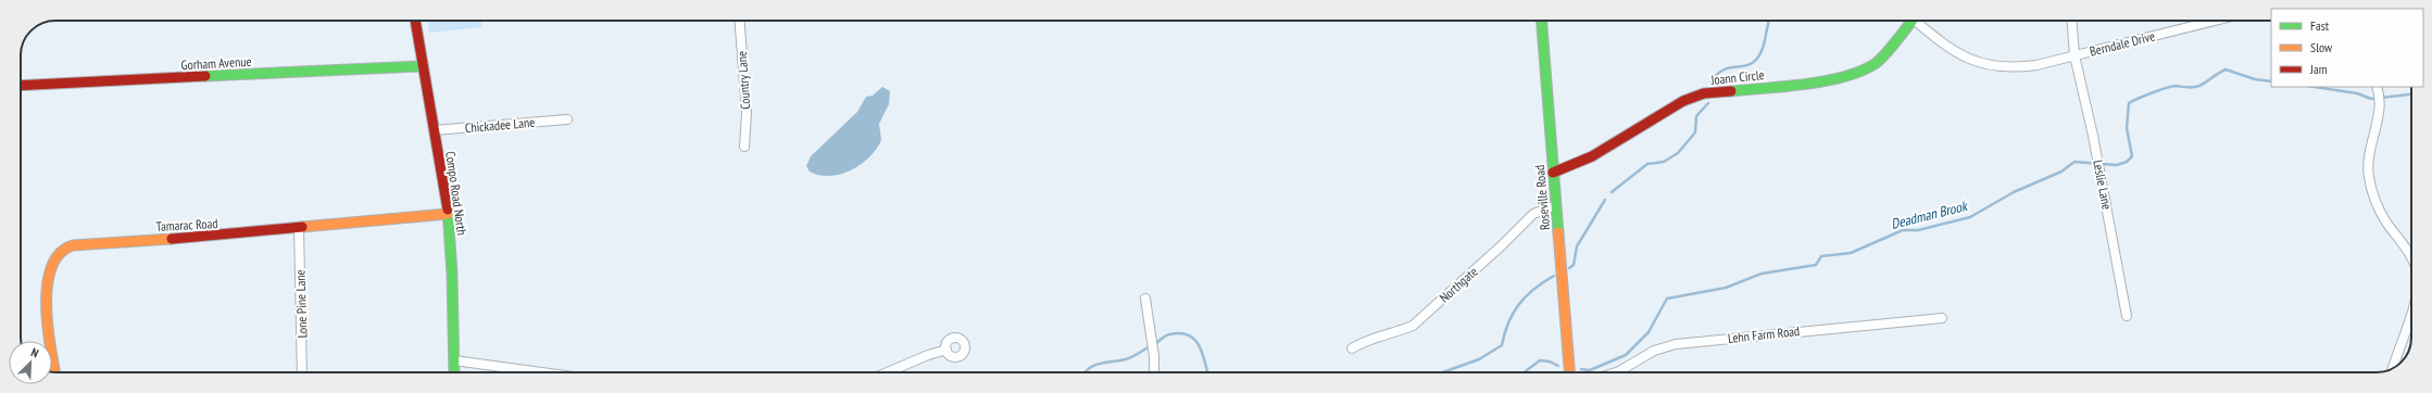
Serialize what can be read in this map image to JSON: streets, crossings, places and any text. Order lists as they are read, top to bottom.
{
  "streets": {
    "street": [
      "Berndale Drive",
      "Gorham Avenue",
      "Joann Circle",
      "Country Lane",
      "Chickadee Lane",
      "Leslie Lane",
      "Compo Road North",
      "Roseville Road",
      "Tamarac Road",
      "Northgate",
      "Lone Pine Lane",
      "Lehn Farm Road"
    ]
  },
  "crossings": [
    ["Berndale Drive", "Leslie Lane"],
    ["Gorham Avenue", "Compo Road North"],
    ["Joann Circle", "Roseville Road"],
    ["Chickadee Lane", "Compo Road North"],
    ["Compo Road North", "Tamarac Road"],
    ["Roseville Road", "Northgate"],
    ["Tamarac Road", "Lone Pine Lane"]
  ],
  "water": ["Deadman Brook"],
  "legend": ["Fast", "Slow", "Jam"],
  "north": "top right"
}
